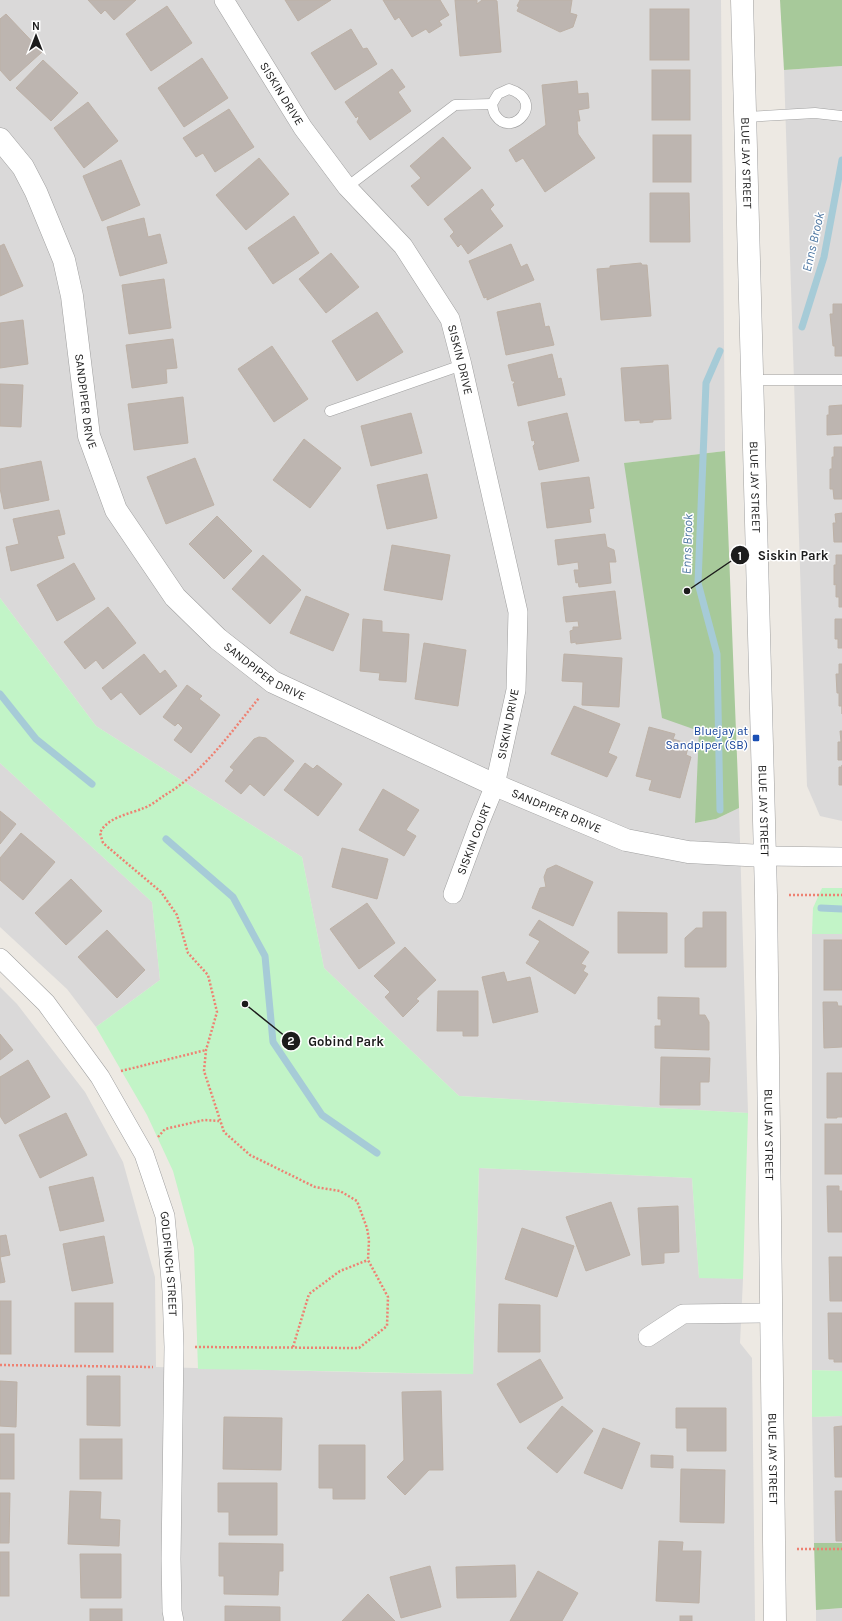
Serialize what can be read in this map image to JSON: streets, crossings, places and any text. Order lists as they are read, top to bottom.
{
  "streets": {
    "street": [
      "SISKIN DRIVE",
      "BLUE JAY STREET",
      "SANDPIPER DRIVE",
      "SISKIN COURT",
      "GOLDFINCH STREET"
    ]
  },
  "crossings": [
    ["SISKIN DRIVE", "SANDPIPER DRIVE"],
    ["SISKIN DRIVE", "SISKIN COURT"],
    ["BLUE JAY STREET", "SANDPIPER DRIVE"],
    ["SANDPIPER DRIVE", "SISKIN COURT"]
  ],
  "water": ["Enns Brook"],
  "places": {
    "other": ["Siskin Park", "Gobind Park"],
    "transit": ["Bluejay at Sandpiper (SB)"]
  },
  "north": "top"
}
